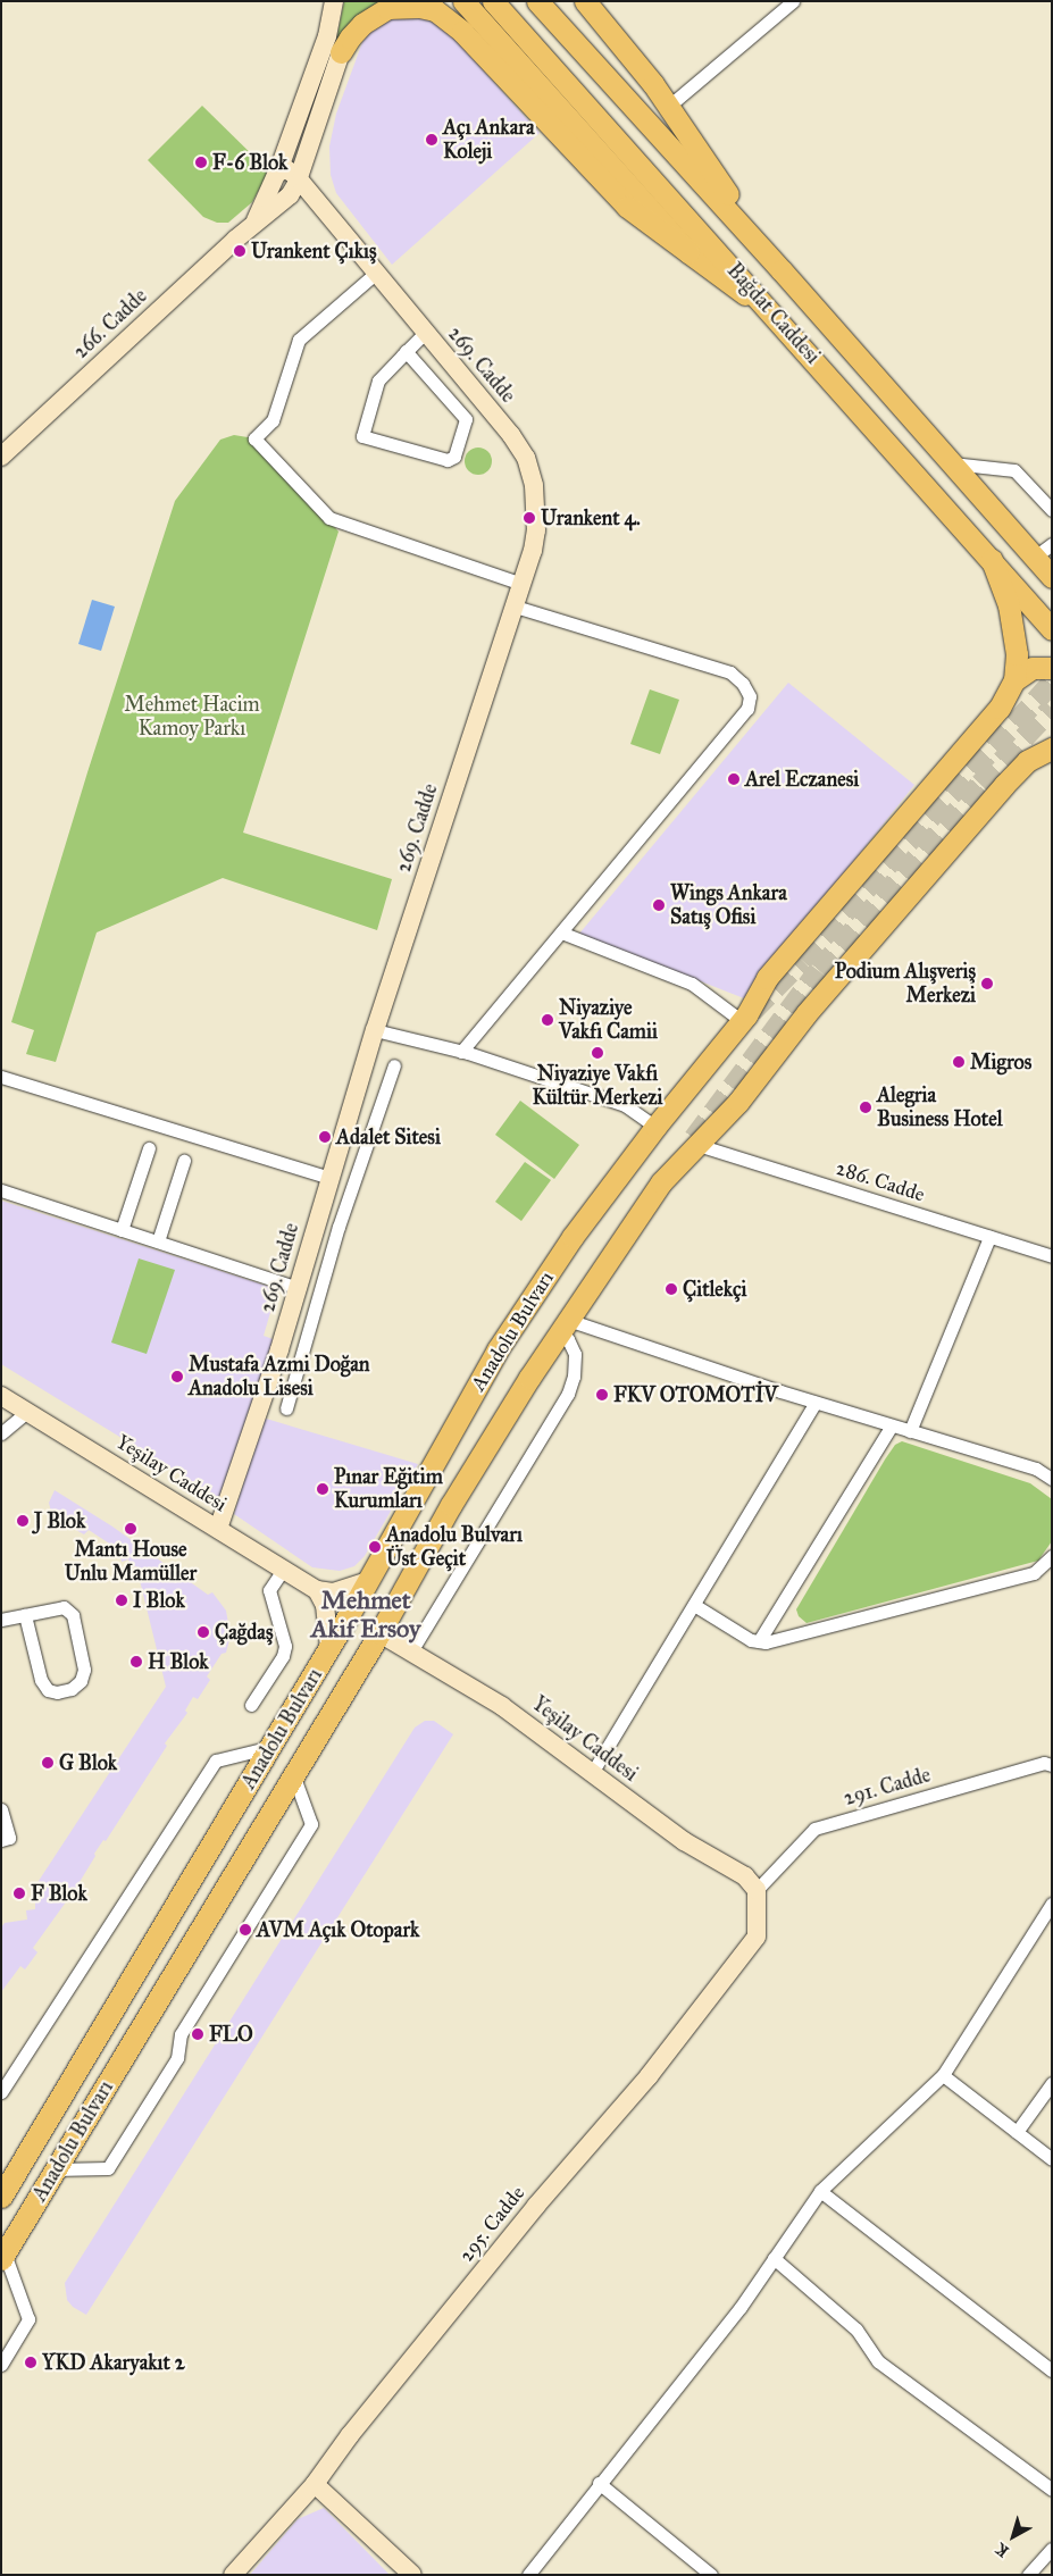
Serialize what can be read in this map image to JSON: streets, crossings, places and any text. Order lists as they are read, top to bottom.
{
  "streets": {
    "main road": ["Bağdat Caddesi", "Anadolu Bulvarı"],
    "street": [
      "266. Cadde",
      "269. Cadde",
      "286. Cadde",
      "Yeşilay Caddesi",
      "291. Cadde",
      "295. Cadde"
    ]
  },
  "crossings": [
    ["266. Cadde", "269. Cadde"],
    ["269. Cadde", "Yeşilay Caddesi"],
    ["286. Cadde", "Anadolu Bulvarı"],
    ["Anadolu Bulvarı", "Yeşilay Caddesi"],
    ["Yeşilay Caddesi", "291. Cadde"],
    ["Yeşilay Caddesi", "295. Cadde"],
    ["291. Cadde", "295. Cadde"]
  ],
  "districts": ["Mehmet Akif Ersoy"],
  "parks": ["Mehmet Hacim Kamoy Parkı"],
  "places": [
    "Açı Ankara Koleji",
    "F-6 Blok",
    "Urankent Çıkış",
    "Urankent 4.",
    "Arel Eczanesi",
    "Wings Ankara Satış Ofisi",
    "Podium Alışveriş Merkezi",
    "Niyaziye Vakfı Camii",
    "Niyaziye Vakfı Kültür Merkezi",
    "Migros",
    "Alegria Business Hotel",
    "Adalet Sitesi",
    "Çitlekçi",
    "Mustafa Azmi Doğan Anadolu Lisesi",
    "FKV OTOMOTİV",
    "Pınar Eğitim Kurumları",
    "J Blok",
    "Mantı House Unlu Mamüller",
    "Anadolu Bulvarı Üst Geçit",
    "I Blok",
    "Çağdaş",
    "H Blok",
    "G Blok",
    "F Blok",
    "AVM Açık Otopark",
    "FLO",
    "YKD Akaryakıt 2"
  ],
  "north": "bottom left"
}
